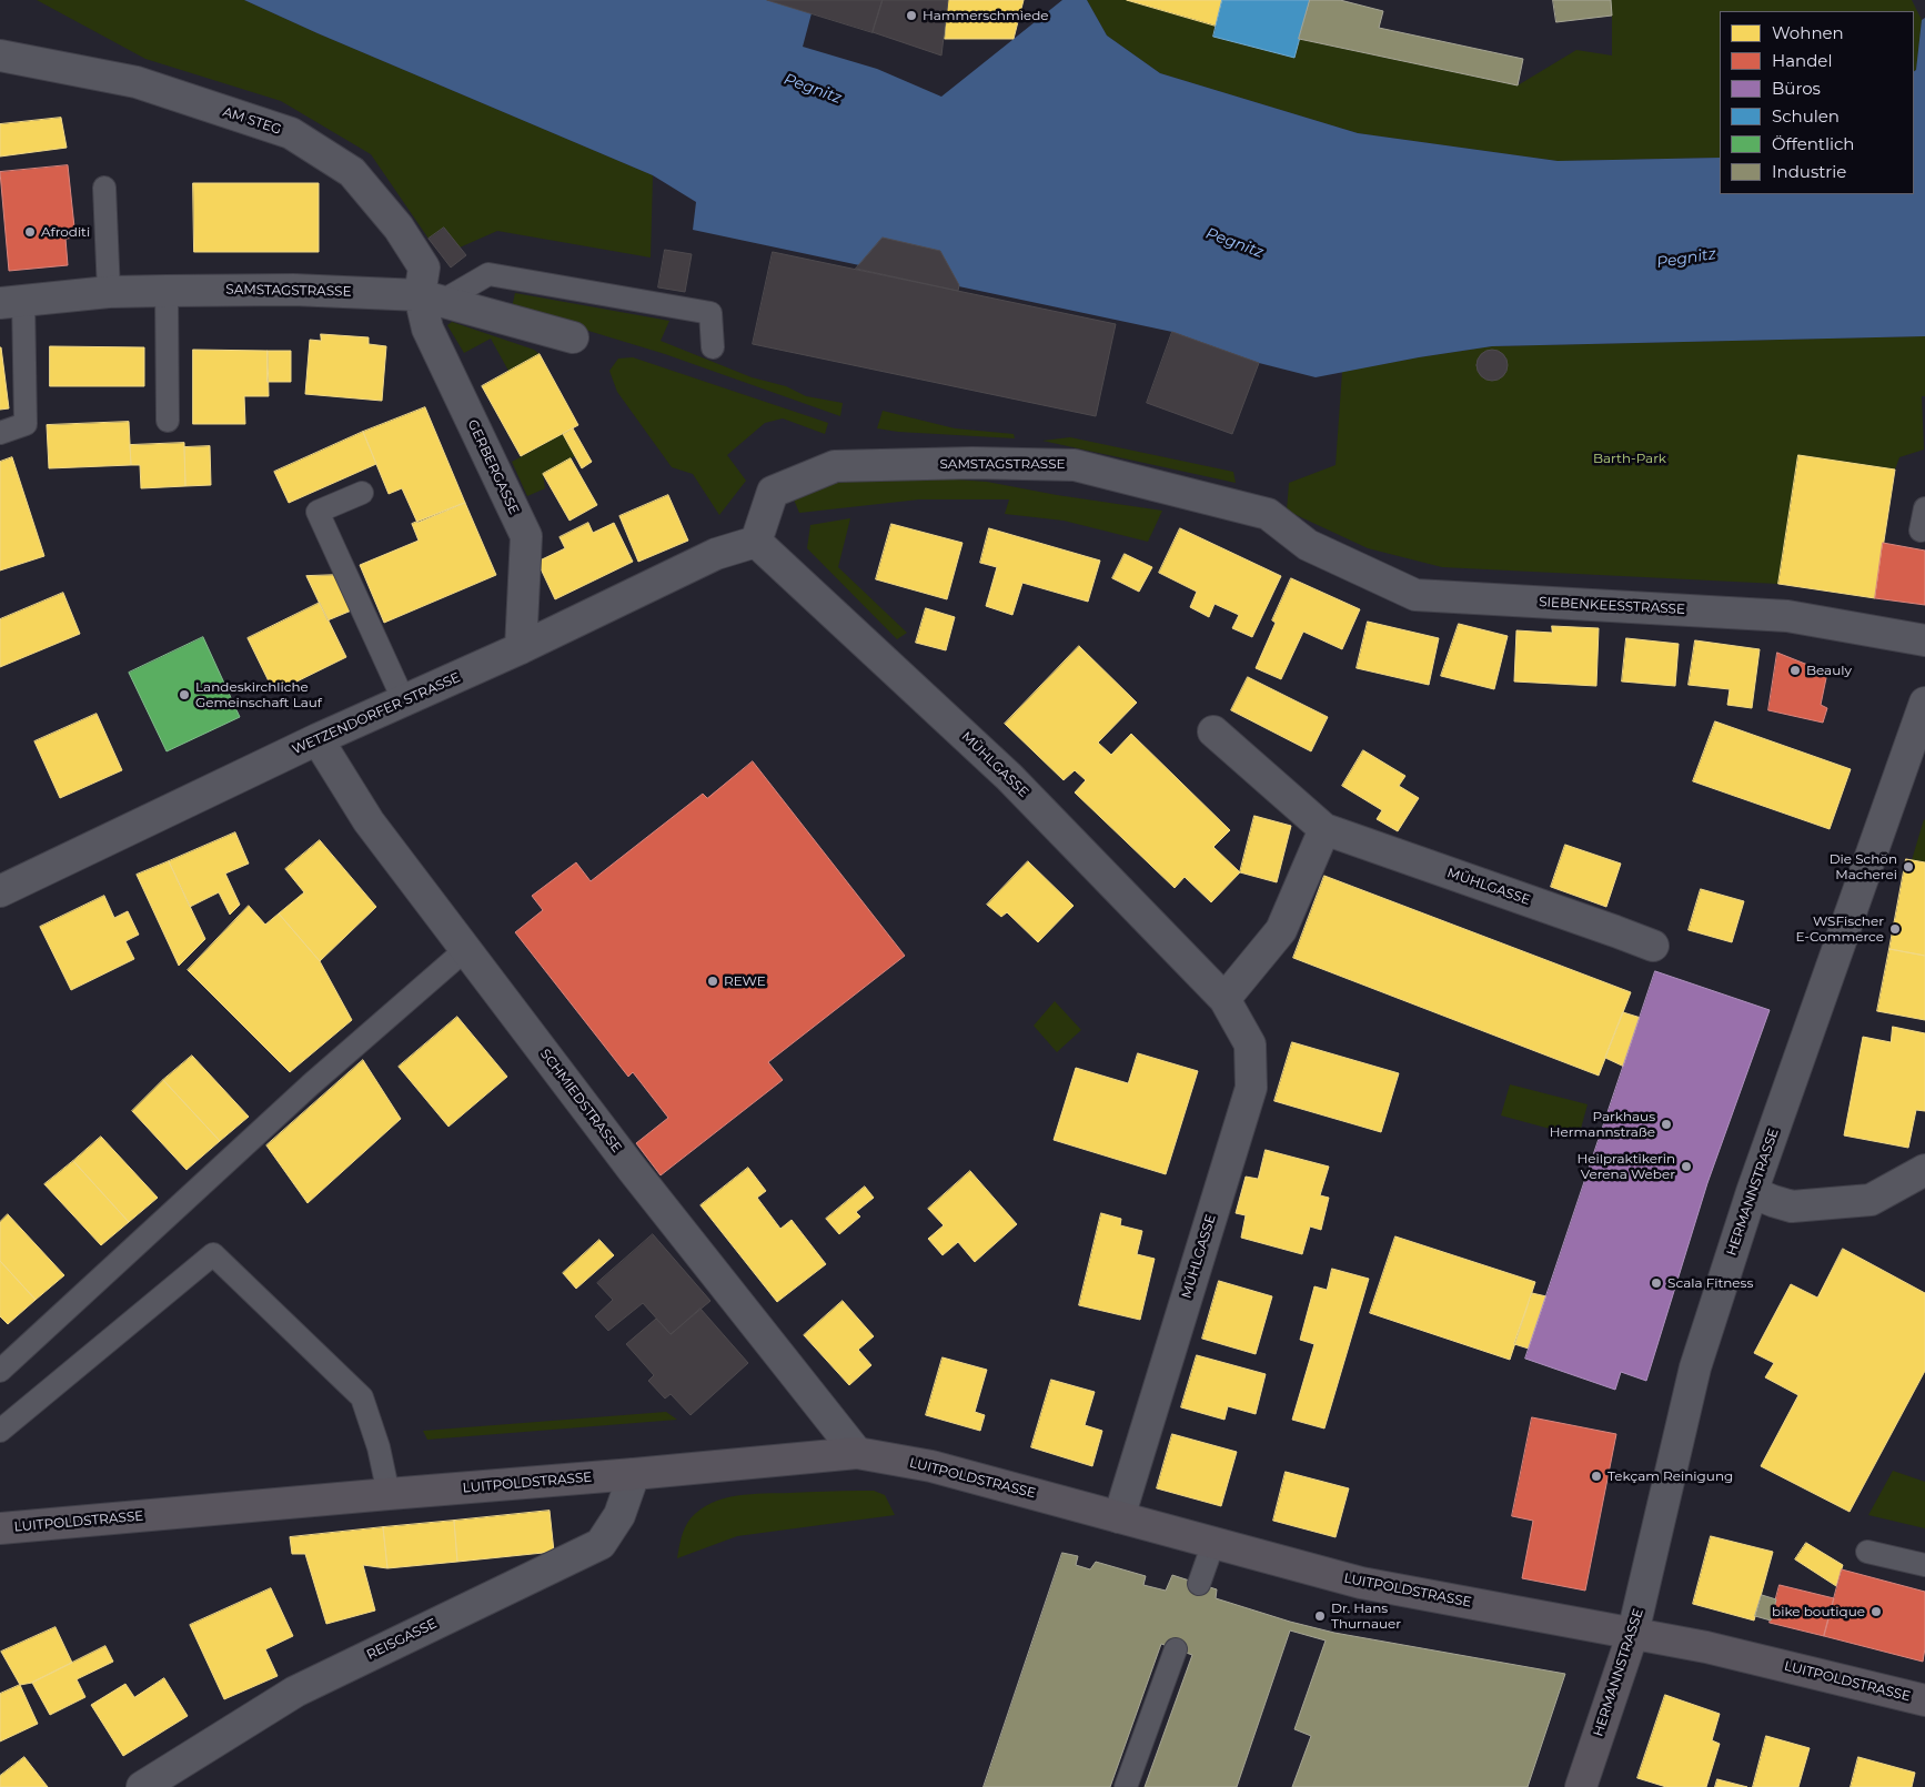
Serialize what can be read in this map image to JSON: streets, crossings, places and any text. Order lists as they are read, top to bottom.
{
  "streets": {
    "main road": ["HERMANNSTRASSE", "LUITPOLDSTRASSE"],
    "street": [
      "AM STEG",
      "SAMSTAGSTRASSE",
      "GERBERGASSE",
      "SIEBENKEESSTRASSE",
      "WETZENDORFER STRASSE",
      "MÜHLGASSE",
      "SCHMIEDSTRASSE",
      "REISGASSE"
    ]
  },
  "crossings": [
    ["AM STEG", "SAMSTAGSTRASSE"],
    ["AM STEG", "GERBERGASSE"],
    ["SAMSTAGSTRASSE", "GERBERGASSE"],
    ["SAMSTAGSTRASSE", "SIEBENKEESSTRASSE"],
    ["SAMSTAGSTRASSE", "WETZENDORFER STRASSE"],
    ["SAMSTAGSTRASSE", "MÜHLGASSE"],
    ["GERBERGASSE", "WETZENDORFER STRASSE"],
    ["WETZENDORFER STRASSE", "MÜHLGASSE"],
    ["WETZENDORFER STRASSE", "SCHMIEDSTRASSE"],
    ["MÜHLGASSE", "LUITPOLDSTRASSE"],
    ["SCHMIEDSTRASSE", "LUITPOLDSTRASSE"],
    ["HERMANNSTRASSE", "LUITPOLDSTRASSE"],
    ["LUITPOLDSTRASSE", "REISGASSE"]
  ],
  "water": ["Pegnitz"],
  "parks": ["Barth-Park"],
  "places": [
    "Hammerschmiede",
    "Afroditi",
    "Beauly",
    "Landeskirchliche Gemeinschaft Lauf",
    "Die Schön Macherei",
    "WSFischer E-Commerce",
    "REWE",
    "Parkhaus Hermannstraße",
    "Heilpraktikerin Verena Weber",
    "Scala Fitness",
    "Tekçam Reinigung",
    "bike boutique",
    "Dr. Hans Thurnauer"
  ],
  "legend": [
    "Wohnen",
    "Handel",
    "Büros",
    "Schulen",
    "Öffentlich",
    "Industrie"
  ]
}
